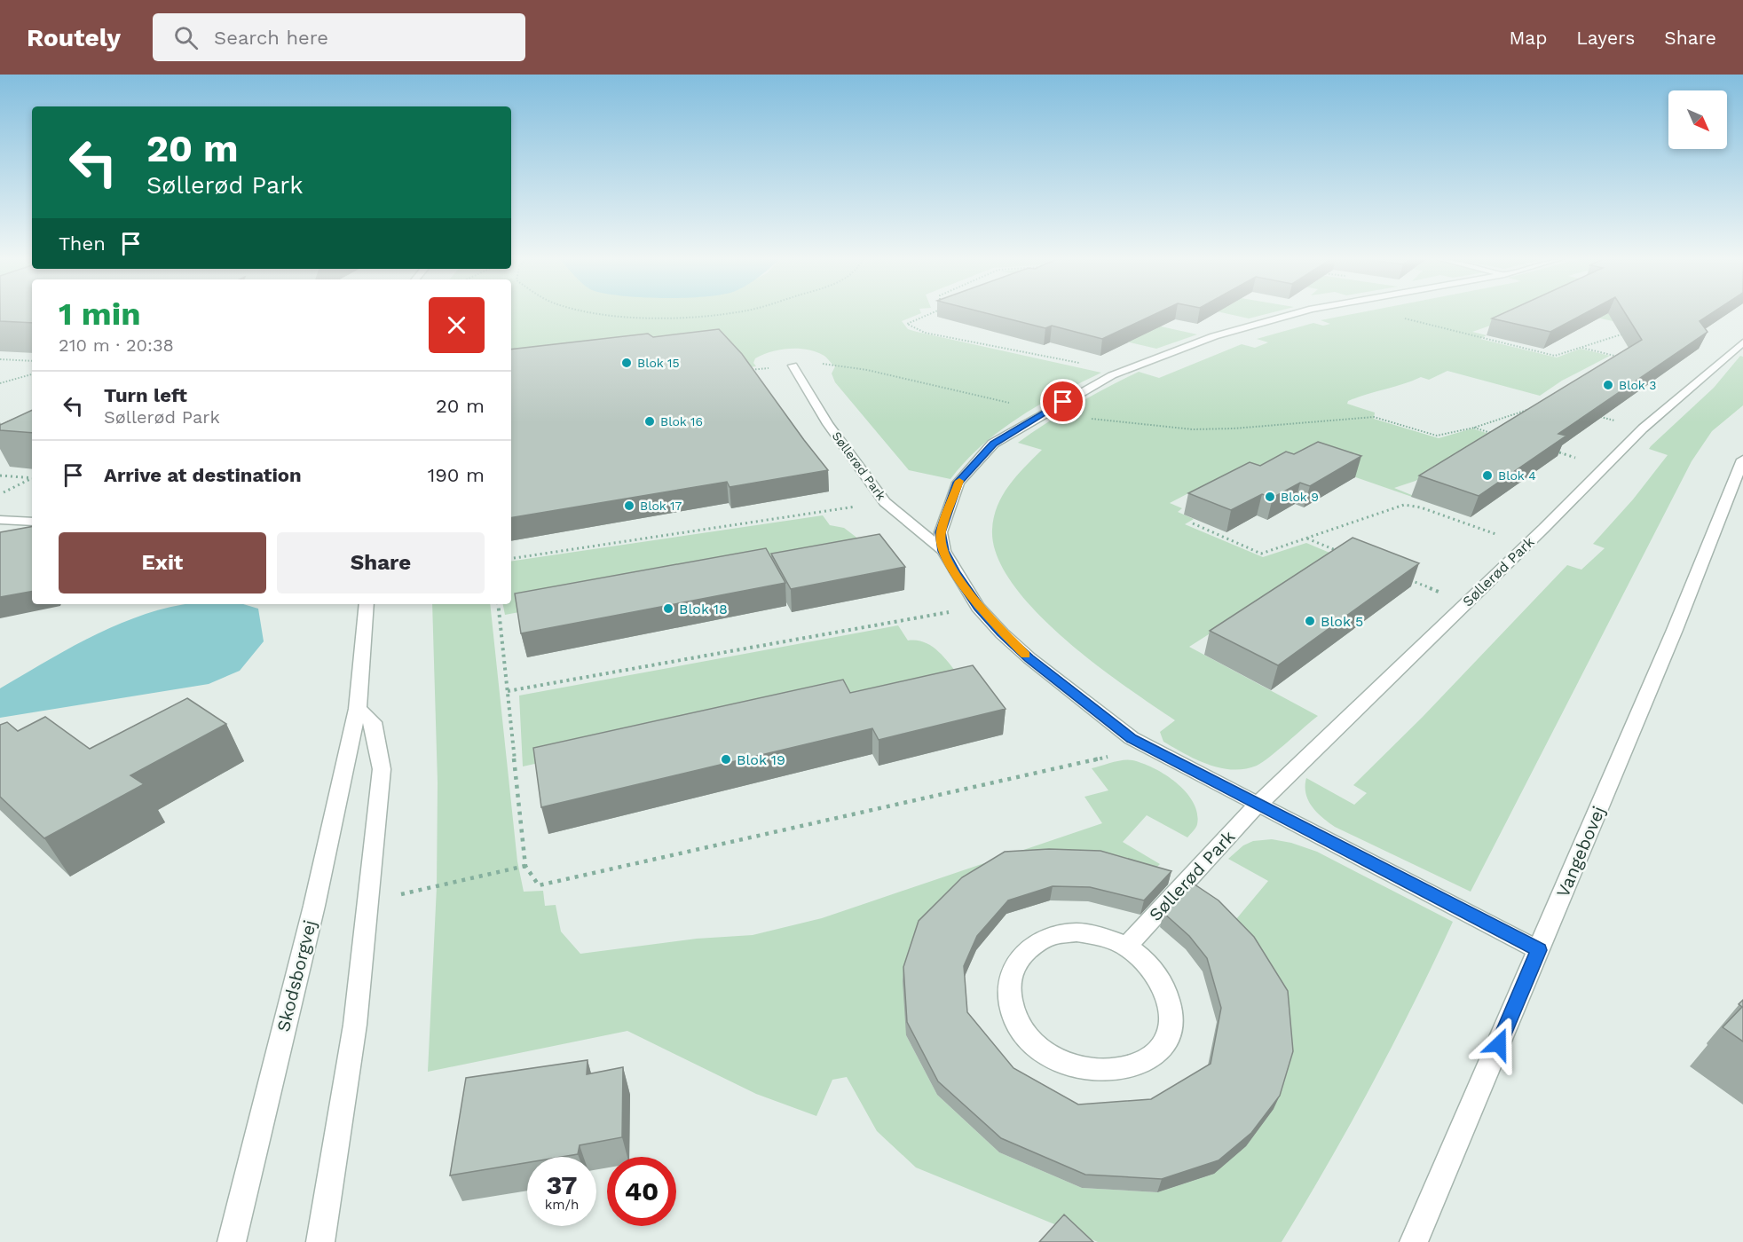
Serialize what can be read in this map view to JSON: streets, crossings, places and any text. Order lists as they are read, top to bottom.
{
  "streets": {
    "street": ["Søllerød Park", "Vangebovej", "Skodsborgvej"]
  },
  "crossings": [
    ["Søllerød Park", "Vangebovej"]
  ],
  "places": [
    "Blok 15",
    "Blok 3",
    "Blok 16",
    "Blok 4",
    "Blok 9",
    "Blok 17",
    "Blok 18",
    "Blok 5",
    "Blok 19"
  ],
  "north": "bottom right",
  "page": {
    "header": "Routely",
    "search": "Search here",
    "nav": ["Map", "Layers", "Share"],
    "turn": ["20 m", "Søllerød Park"],
    "then": "Then",
    "heading": ["1 min", "210 m · 20:38"],
    "list": [
      {
        "name": "Turn left",
        "note": "Søllerød Park",
        "value": "20 m"
      },
      {
        "name": "Arrive at destination",
        "value": "190 m"
      }
    ],
    "buttons": ["Exit", "Share"],
    "speed": "37 km/h",
    "limit": "40"
  }
}
